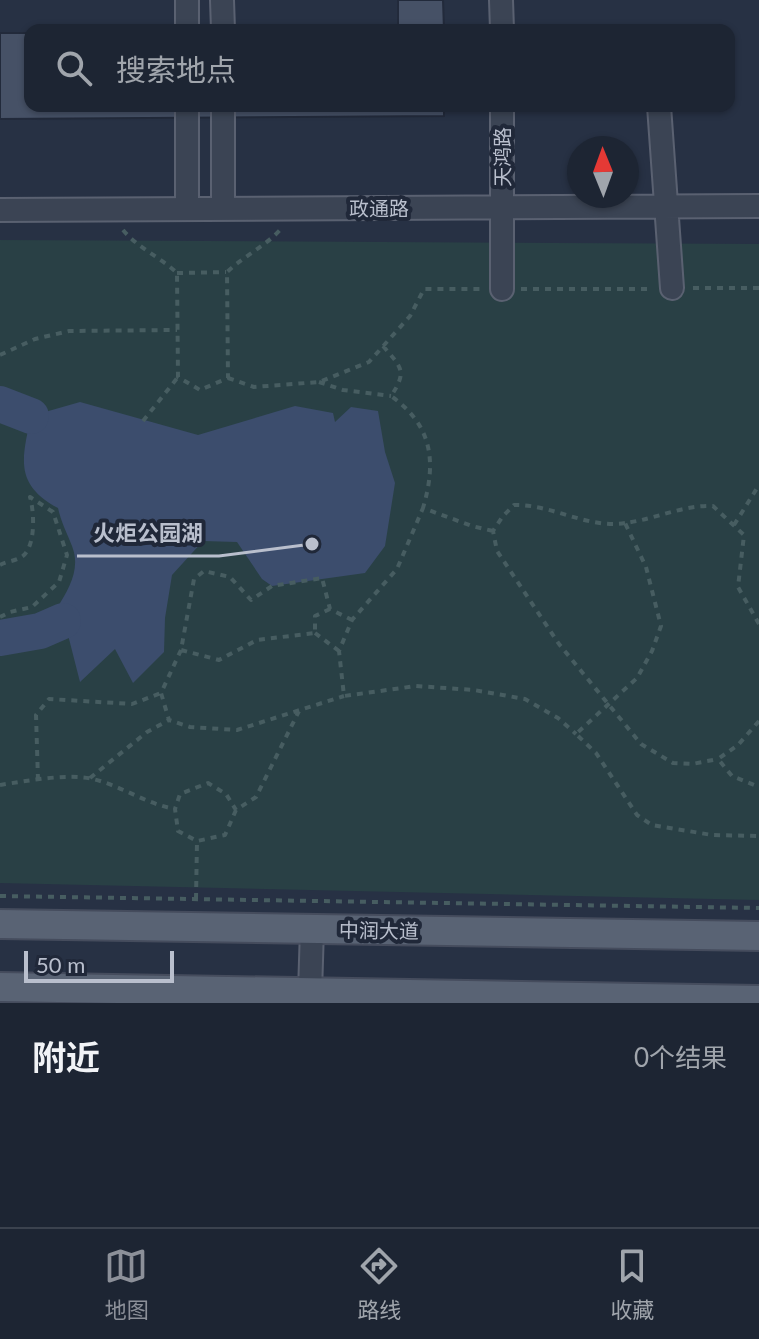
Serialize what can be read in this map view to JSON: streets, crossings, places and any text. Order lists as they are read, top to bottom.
{
  "streets": {
    "main road": ["中润大道"],
    "street": ["天鸿路", "政通路"]
  },
  "crossings": [
    ["天鸿路", "政通路"]
  ],
  "places": ["火炬公园湖"],
  "scale_bar": "50 m",
  "north": "top",
  "page": {
    "search": "搜索地点",
    "scale": "50 m",
    "heading": ["附近", "0个结果"],
    "nav": ["地图", "路线", "收藏"]
  }
}
